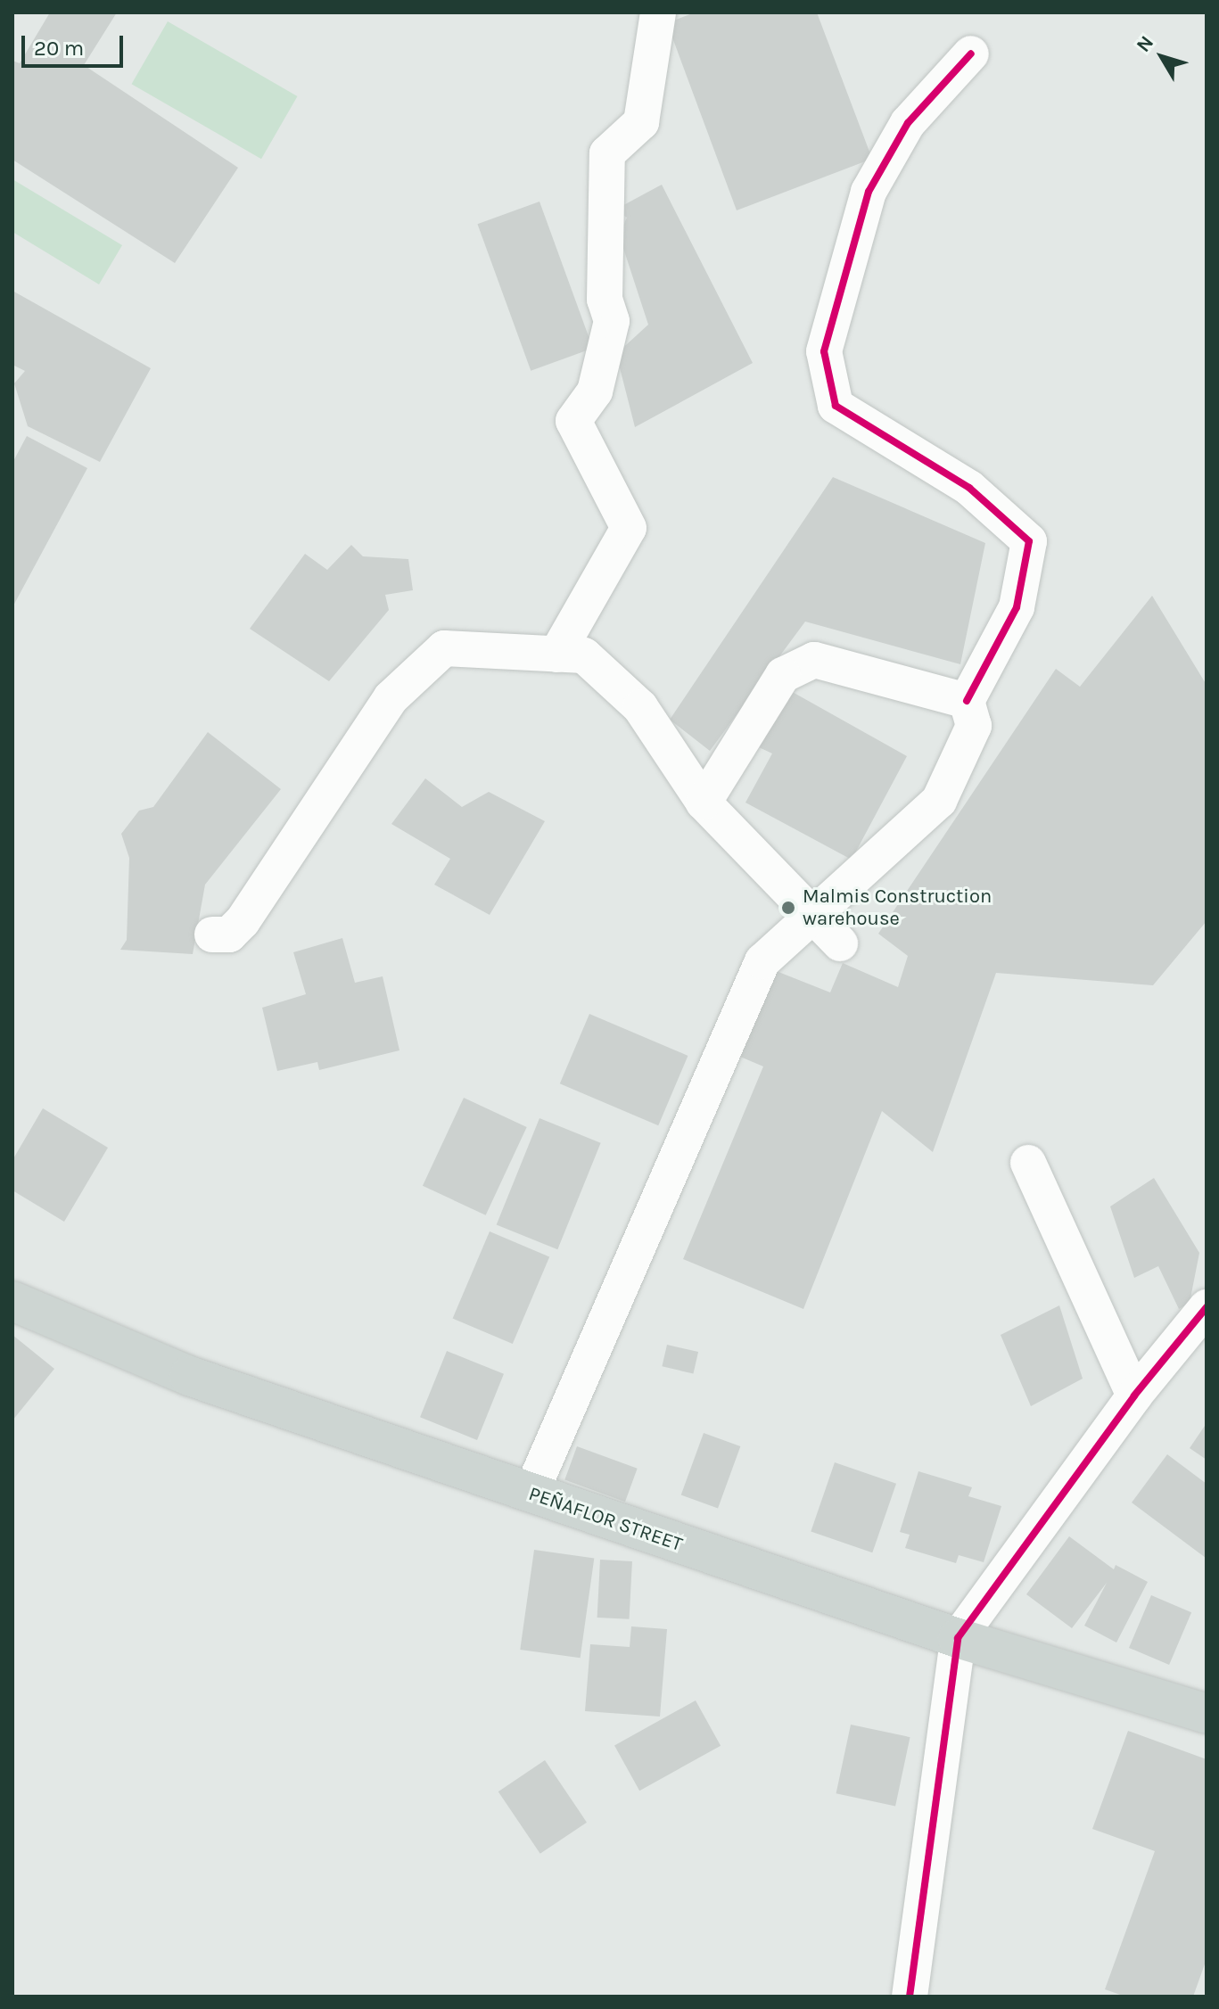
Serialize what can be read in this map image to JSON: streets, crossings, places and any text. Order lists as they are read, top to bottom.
{
  "streets": {
    "main road": ["PEÑAFLOR STREET"]
  },
  "places": ["Malmis Construction warehouse"],
  "scale_bar": "20 m",
  "north": "top left"
}
